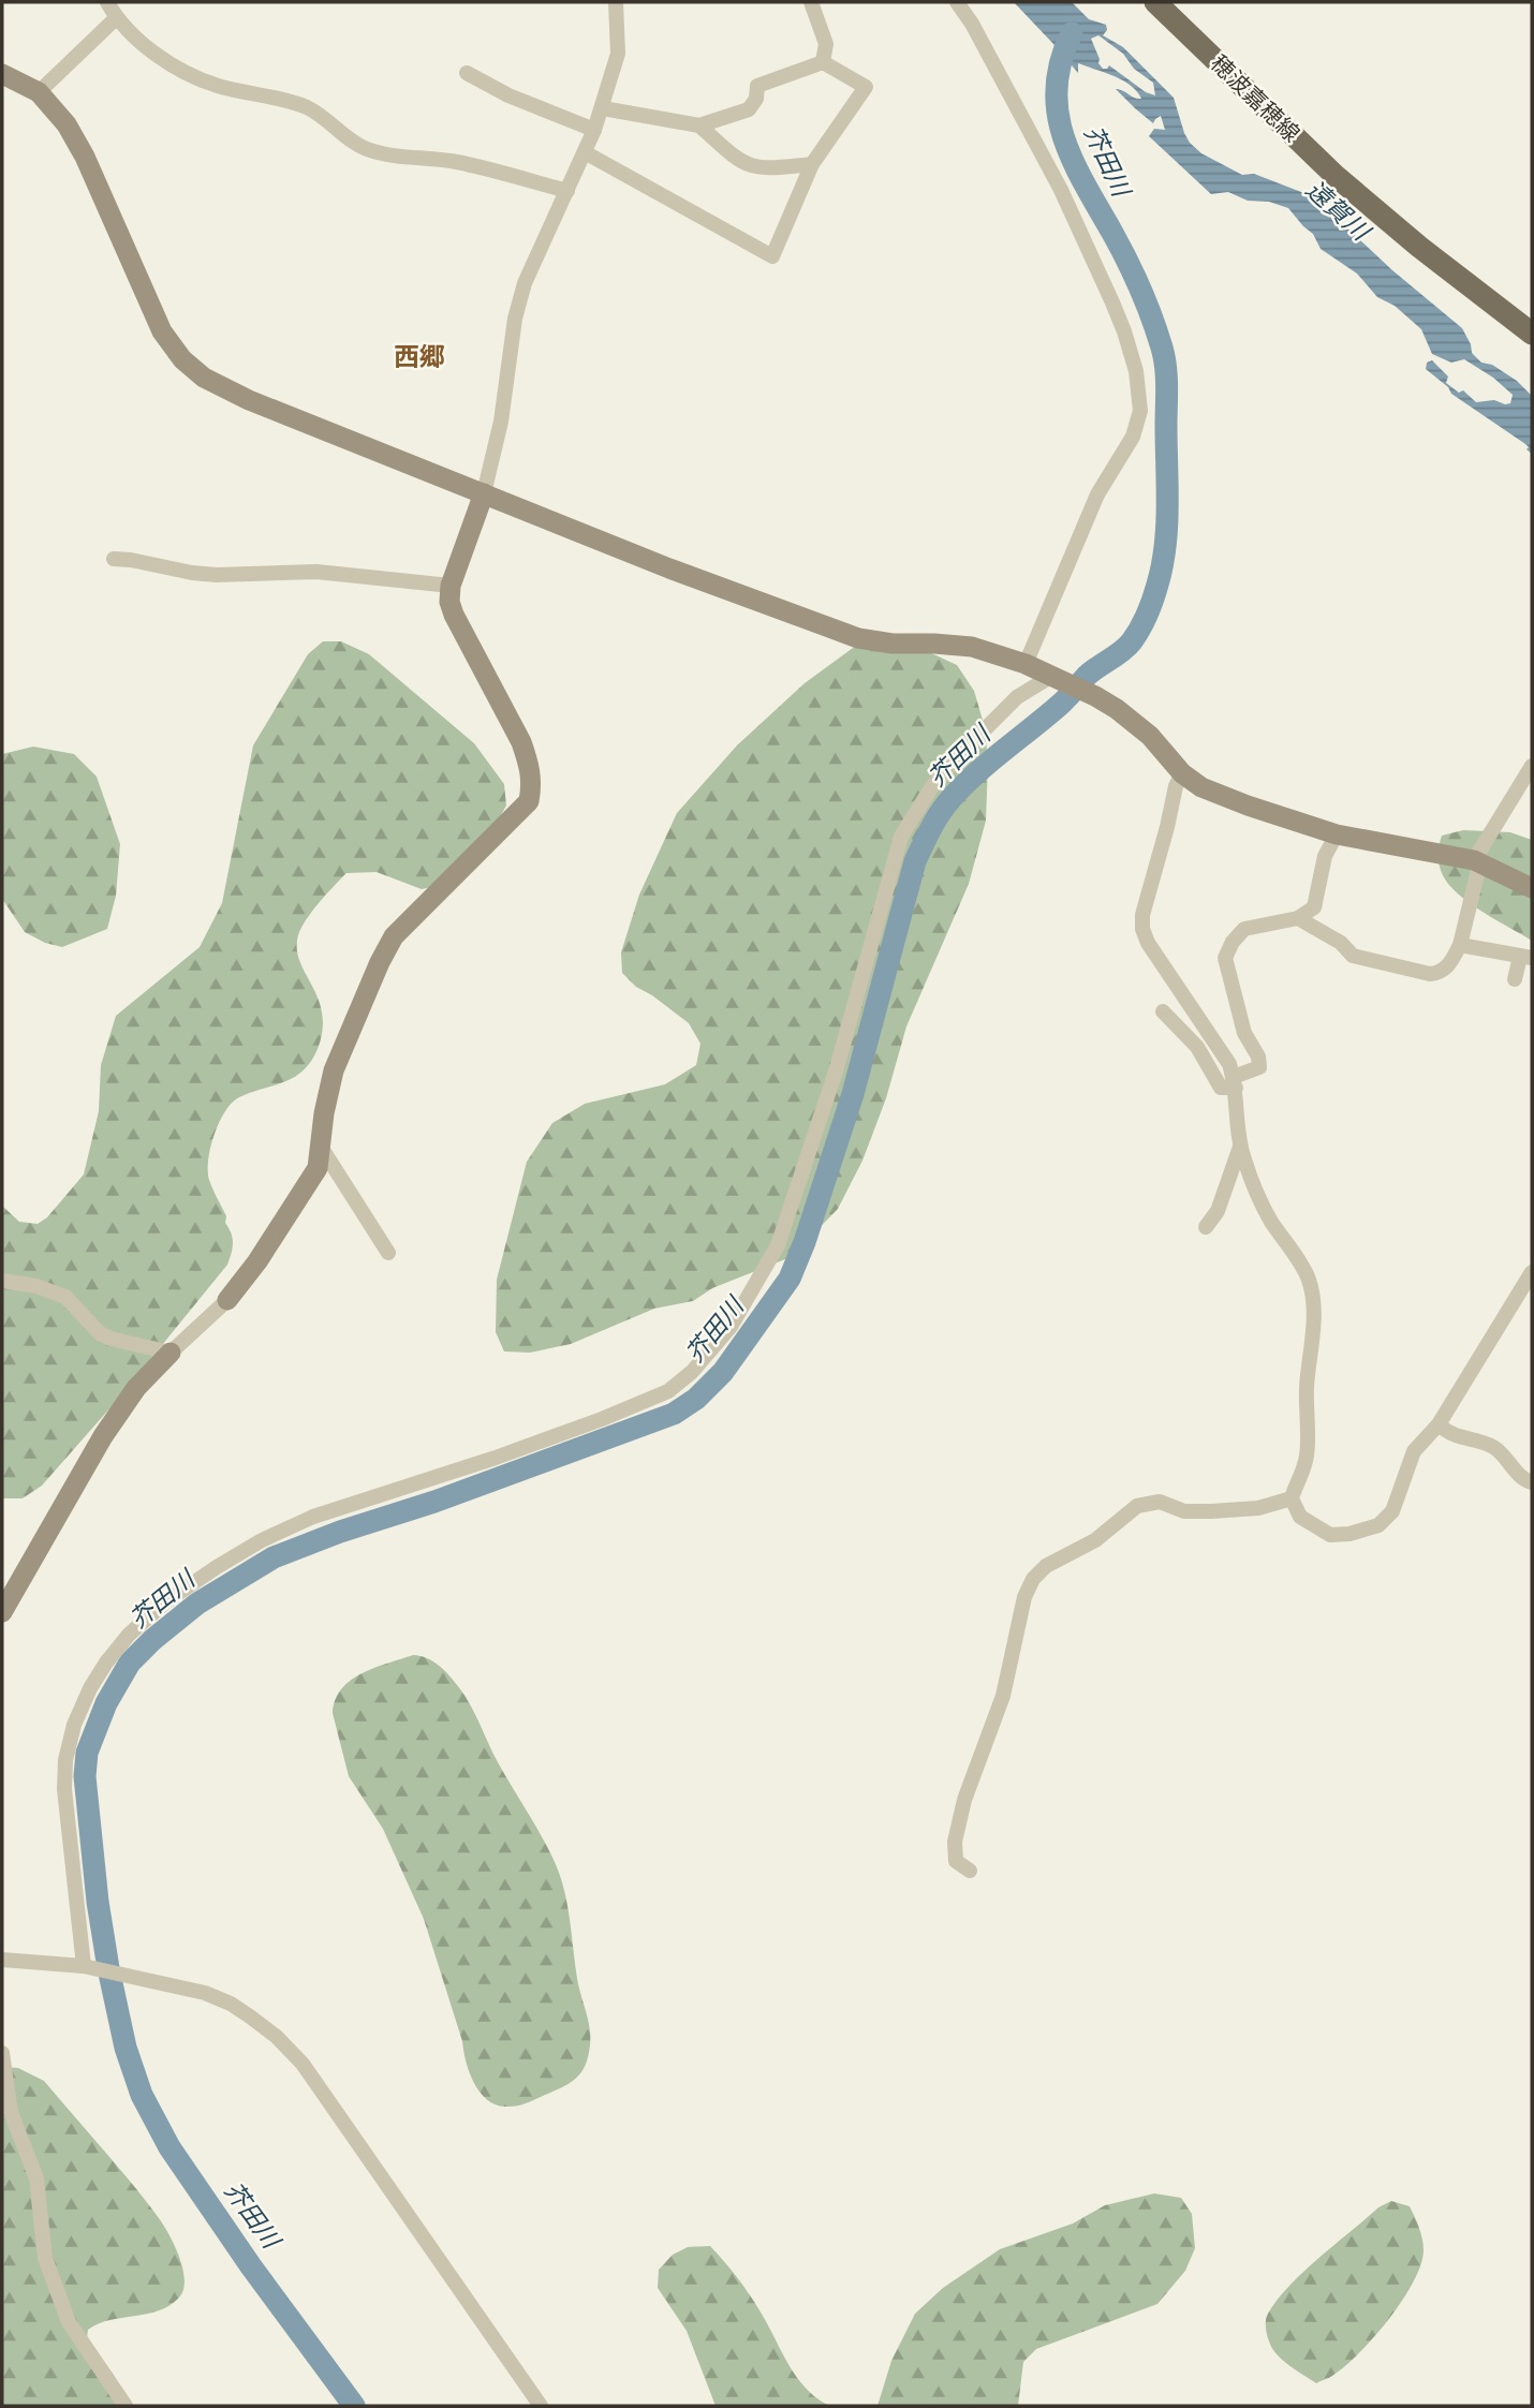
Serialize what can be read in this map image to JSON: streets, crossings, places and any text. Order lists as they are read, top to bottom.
{
  "streets": {
    "main road": ["穂波嘉穂線"]
  },
  "districts": ["西郷"],
  "water": ["芥田川", "遠賀川"]
}
